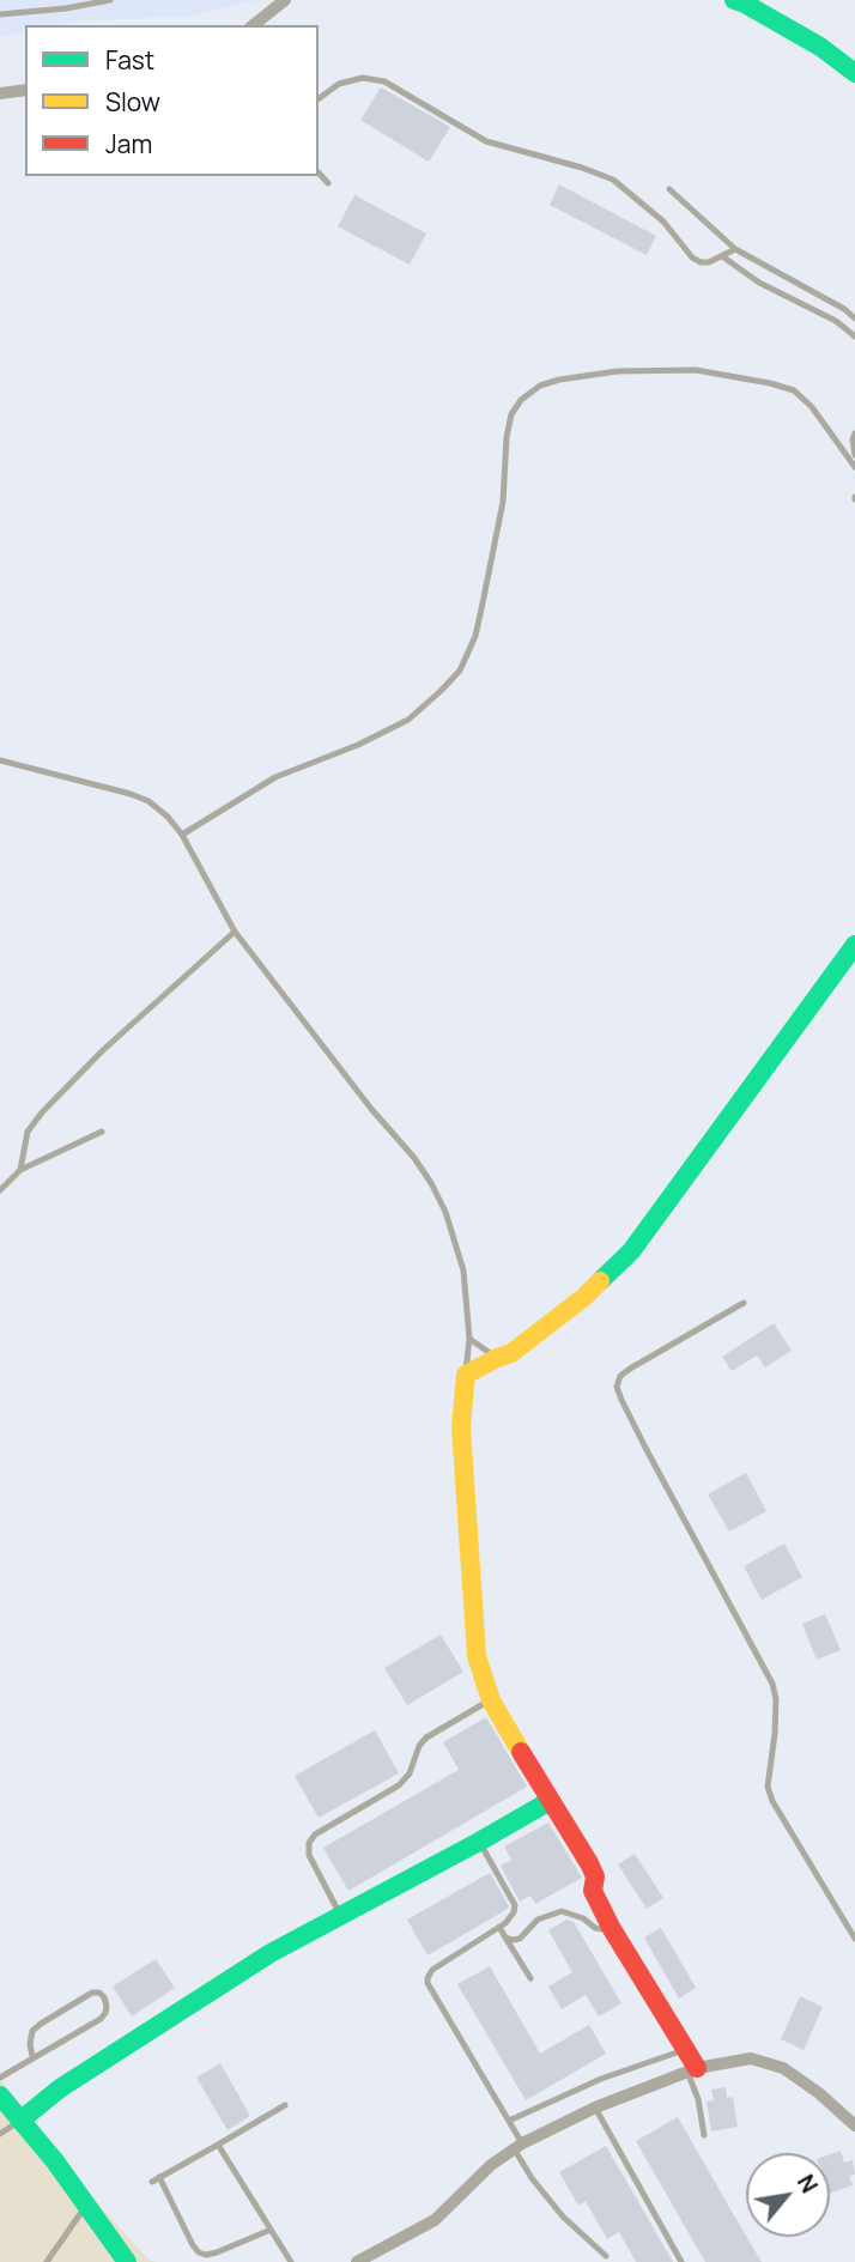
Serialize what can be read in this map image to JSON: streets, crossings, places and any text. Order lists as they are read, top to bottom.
{
  "legend": ["Fast", "Slow", "Jam"],
  "north": "top right"
}
